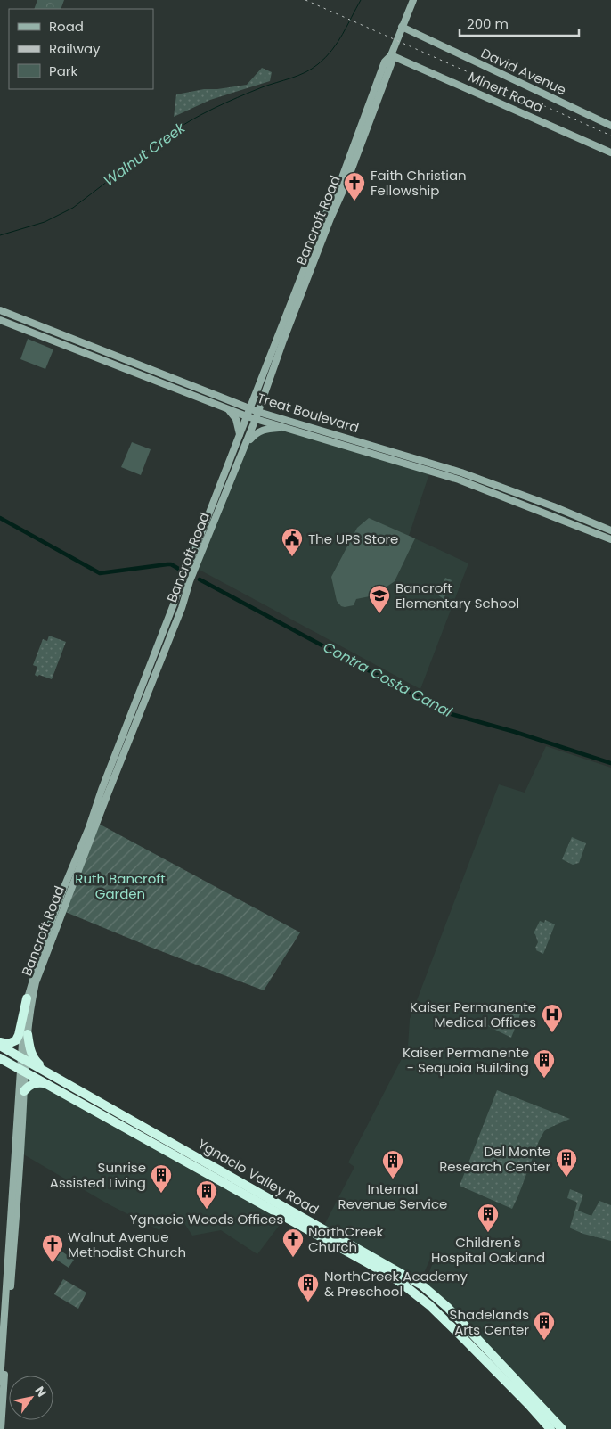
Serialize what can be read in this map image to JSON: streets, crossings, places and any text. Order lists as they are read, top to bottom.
{
  "streets": {
    "highway": ["Ygnacio Valley Road"],
    "main road": [
      "David Avenue",
      "Minert Road",
      "Bancroft Road",
      "Treat Boulevard"
    ]
  },
  "crossings": [
    ["David Avenue", "Bancroft Road"],
    ["Minert Road", "Bancroft Road"],
    ["Bancroft Road", "Treat Boulevard"],
    ["Bancroft Road", "Ygnacio Valley Road"]
  ],
  "water": ["Walnut Creek", "Contra Costa Canal"],
  "parks": ["Ruth Bancroft Garden"],
  "places": {
    "church": ["Faith Christian Fellowship", "NorthCreek Church", "Walnut Avenue Methodist Church"],
    "public building": ["The UPS Store"],
    "school or university": ["Bancroft Elementary School"],
    "hospital": ["Kaiser Permanente Medical Offices"],
    "building": [
      "Kaiser Permanente - Sequoia Building",
      "Del Monte Research Center",
      "Internal Revenue Service",
      "Sunrise Assisted Living",
      "Ygnacio Woods Offices",
      "Children's Hospital Oakland",
      "NorthCreek Academy & Preschool",
      "Shadelands Arts Center"
    ]
  },
  "legend": ["Road", "Railway", "Park"],
  "scale_bar": "200 m",
  "north": "top right"
}
